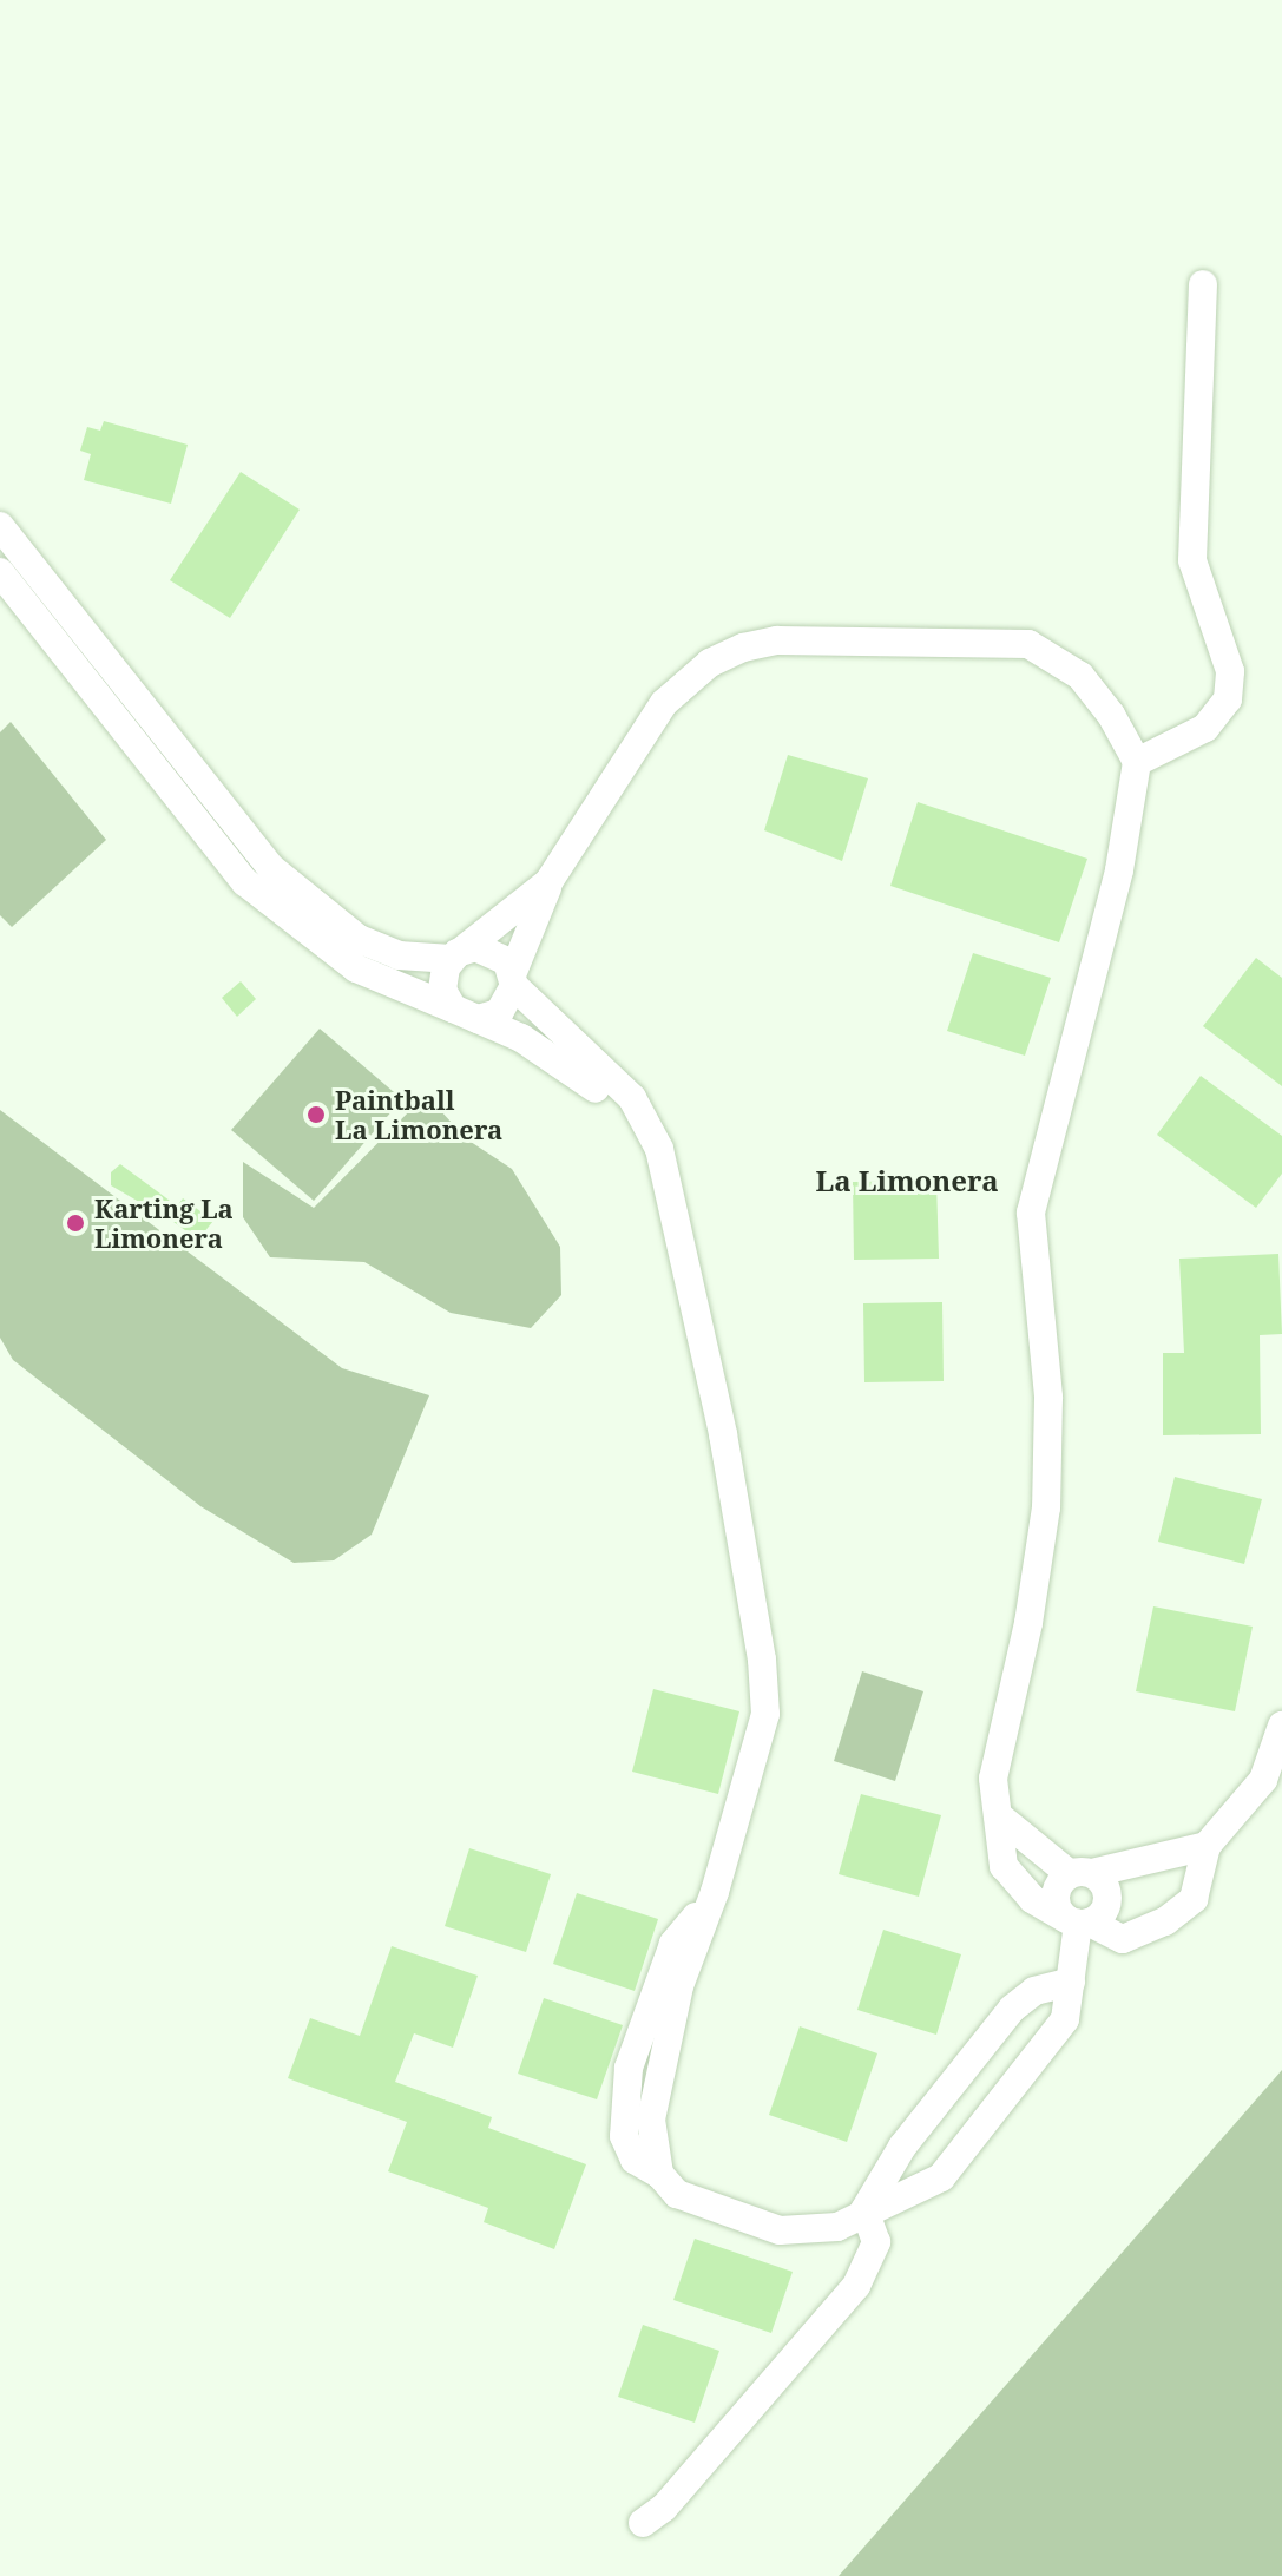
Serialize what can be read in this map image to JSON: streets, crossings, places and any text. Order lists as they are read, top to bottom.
{
  "districts": ["La Limonera"],
  "places": ["Paintball La Limonera", "Karting La Limonera"]
}
